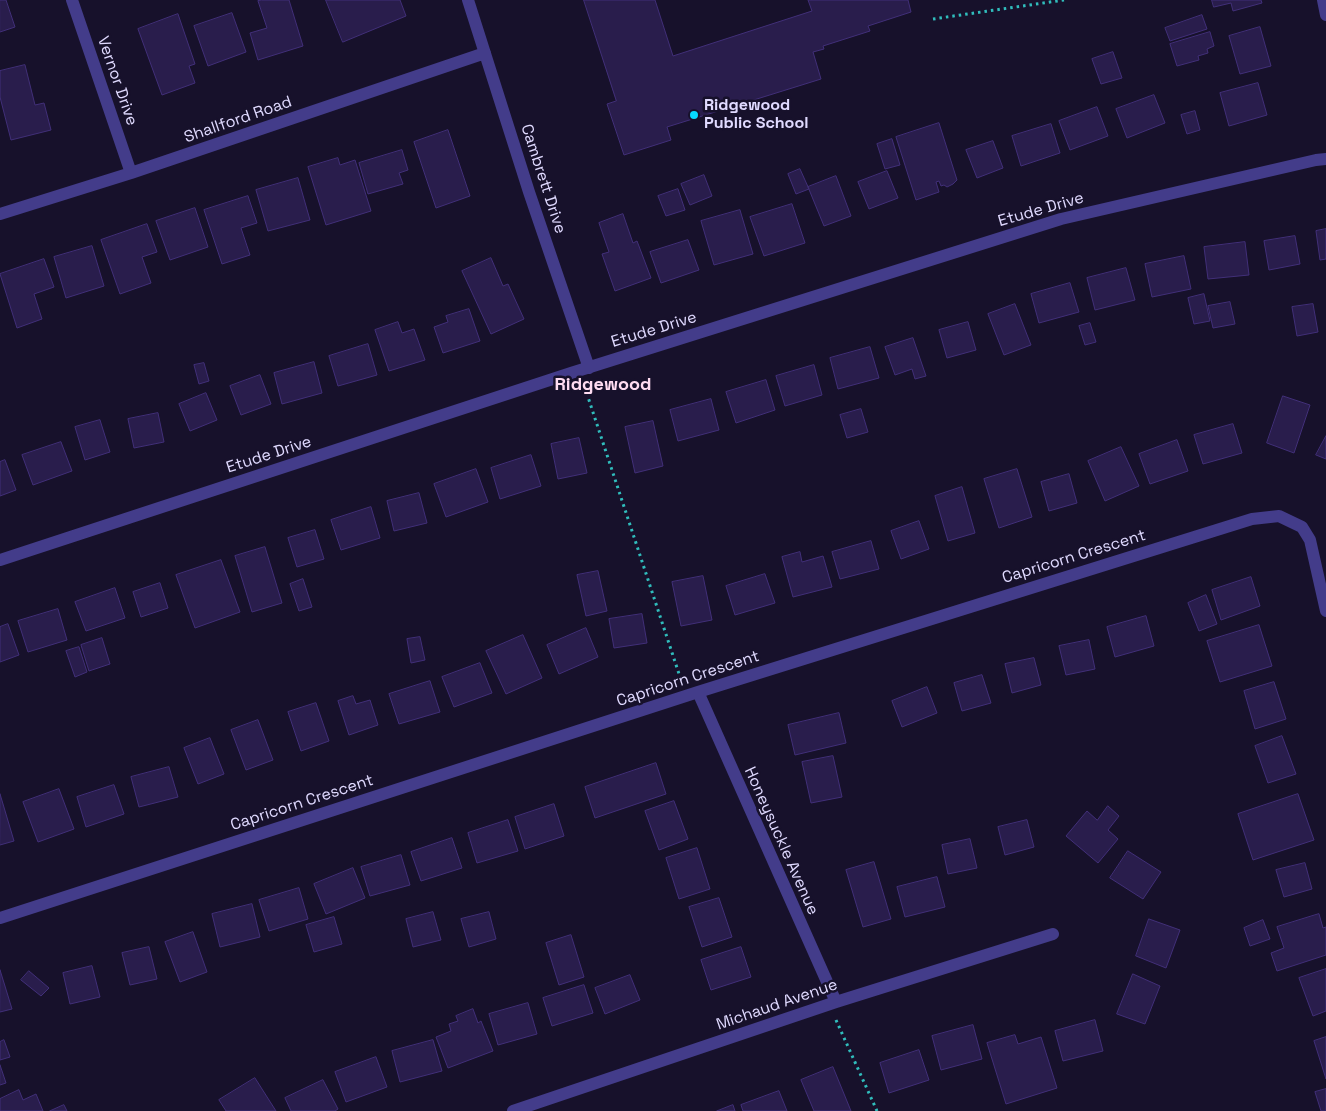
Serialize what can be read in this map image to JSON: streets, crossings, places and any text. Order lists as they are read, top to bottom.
{
  "streets": {
    "street": [
      "Vernor Drive",
      "Shallford Road",
      "Cambrett Drive",
      "Etude Drive",
      "Capricorn Crescent",
      "Honeysuckle Avenue",
      "Michaud Avenue"
    ]
  },
  "crossings": [
    ["Vernor Drive", "Shallford Road"],
    ["Shallford Road", "Cambrett Drive"],
    ["Cambrett Drive", "Etude Drive"],
    ["Capricorn Crescent", "Honeysuckle Avenue"],
    ["Honeysuckle Avenue", "Michaud Avenue"]
  ],
  "districts": ["Ridgewood"],
  "places": ["Ridgewood Public School"]
}
